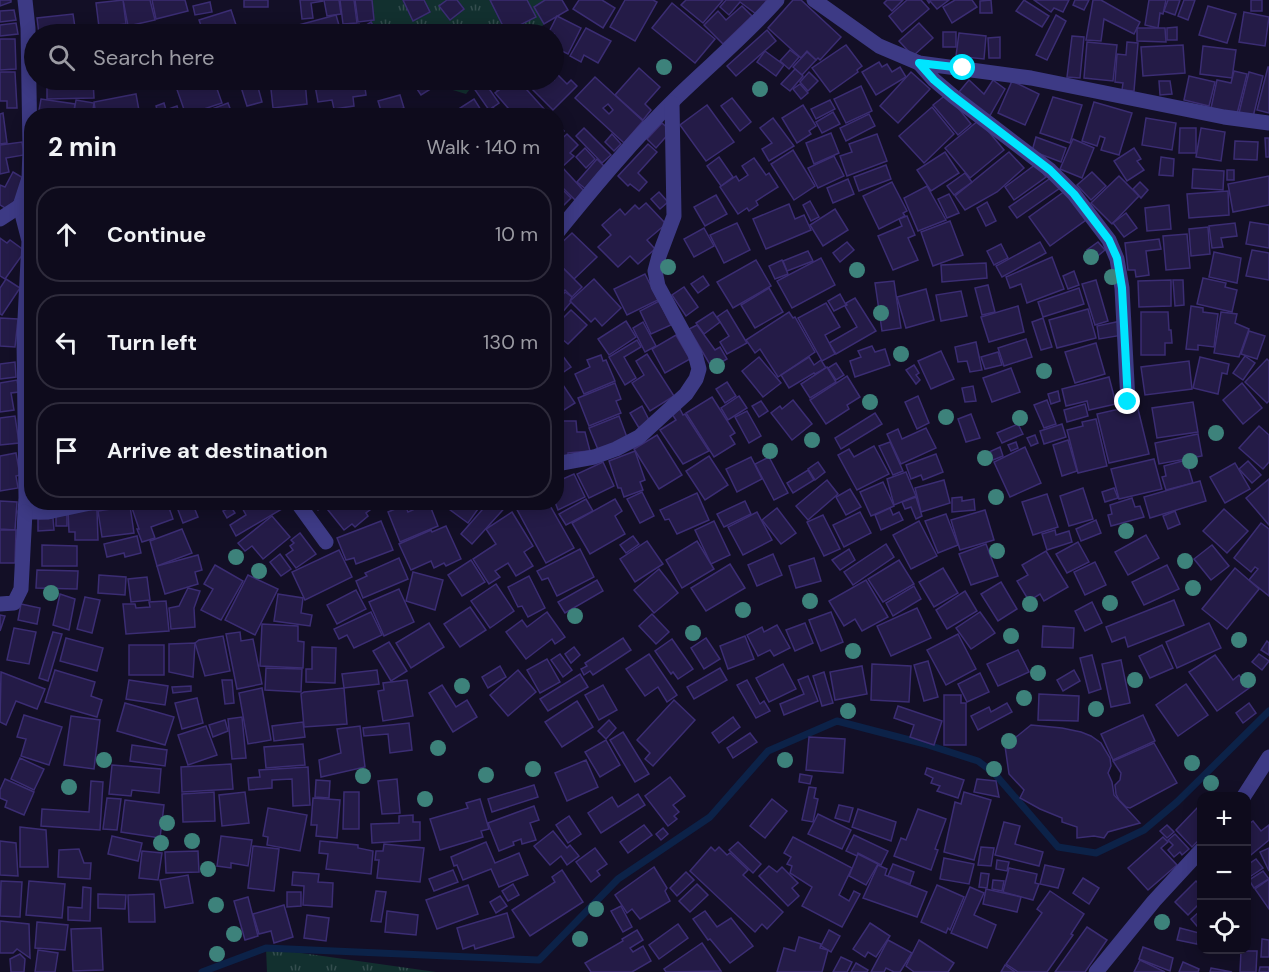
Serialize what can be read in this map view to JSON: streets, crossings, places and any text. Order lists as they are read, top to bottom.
{
  "page": {
    "search": "Search here",
    "heading": ["2 min", "Walk · 140 m"],
    "list": [
      ["Continue", "10 m"],
      ["Turn left", "130 m"],
      "Arrive at destination"
    ],
    "map_buttons": ["+", "−"]
  }
}
